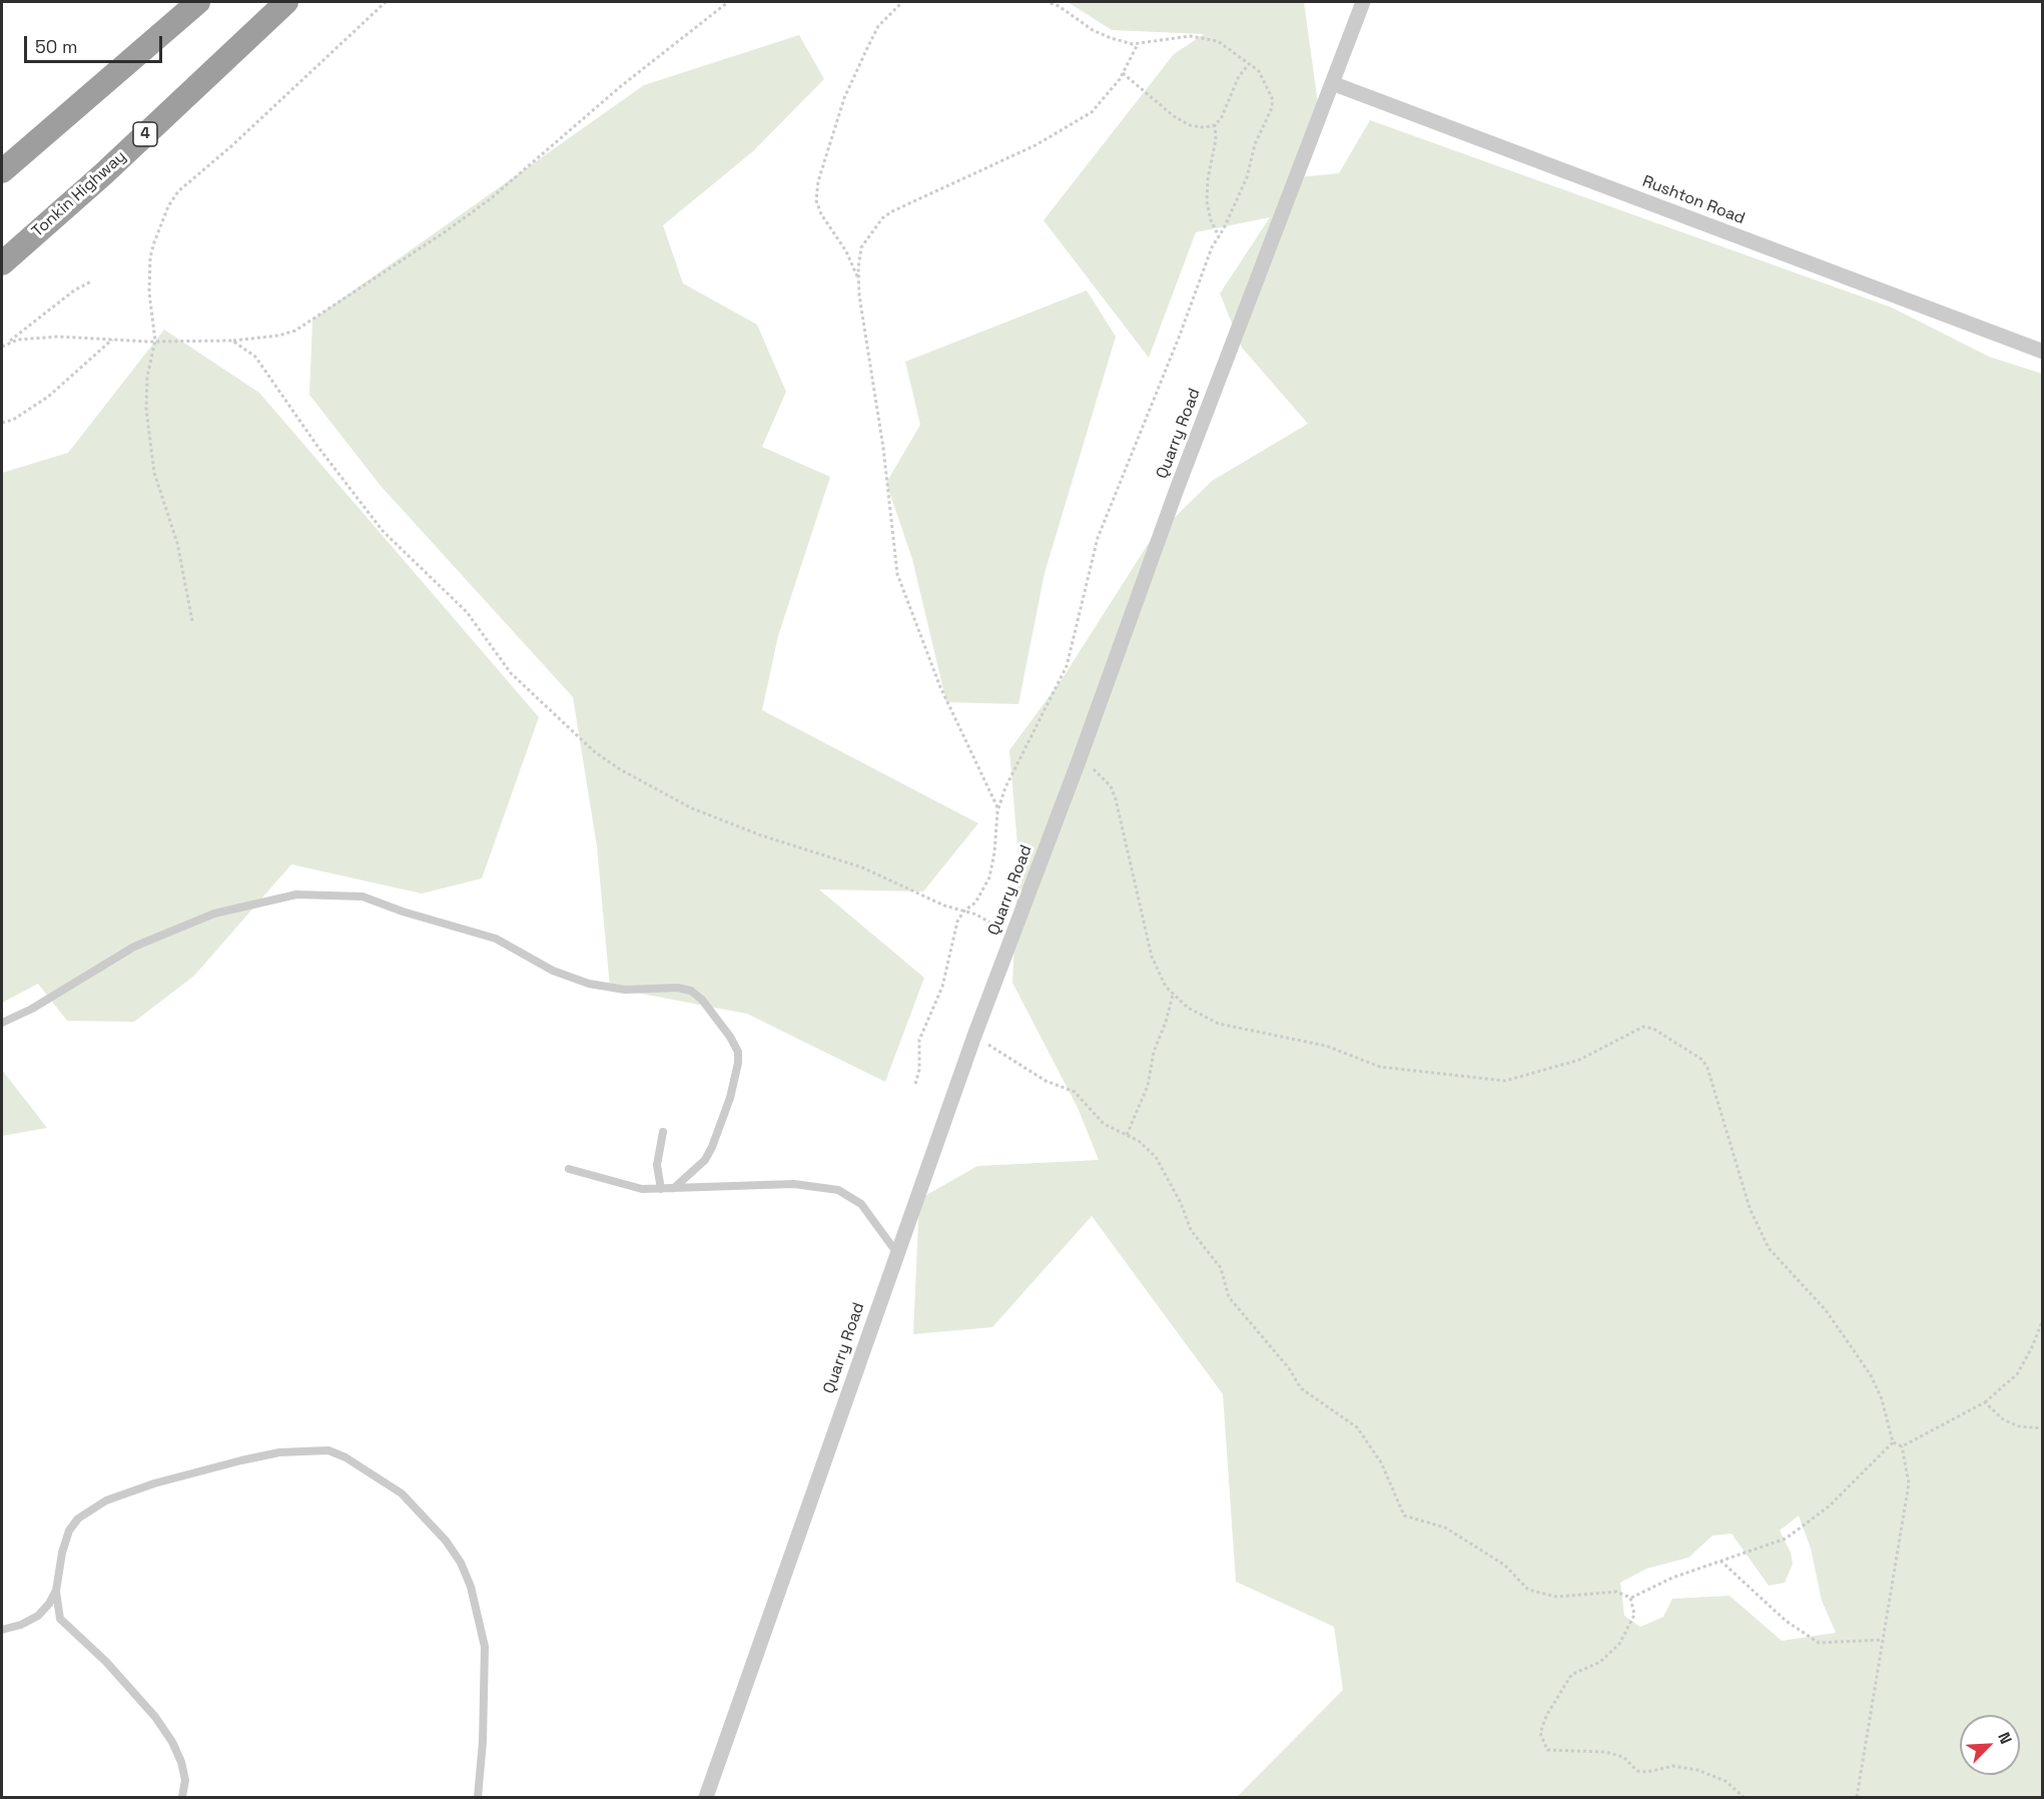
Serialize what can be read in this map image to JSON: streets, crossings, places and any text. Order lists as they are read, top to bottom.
{
  "streets": {
    "highway": ["4", "Tonkin Highway"],
    "street": ["Rushton Road", "Quarry Road"]
  },
  "crossings": [
    ["Rushton Road", "Quarry Road"]
  ],
  "scale_bar": "50 m",
  "north": "top right"
}
